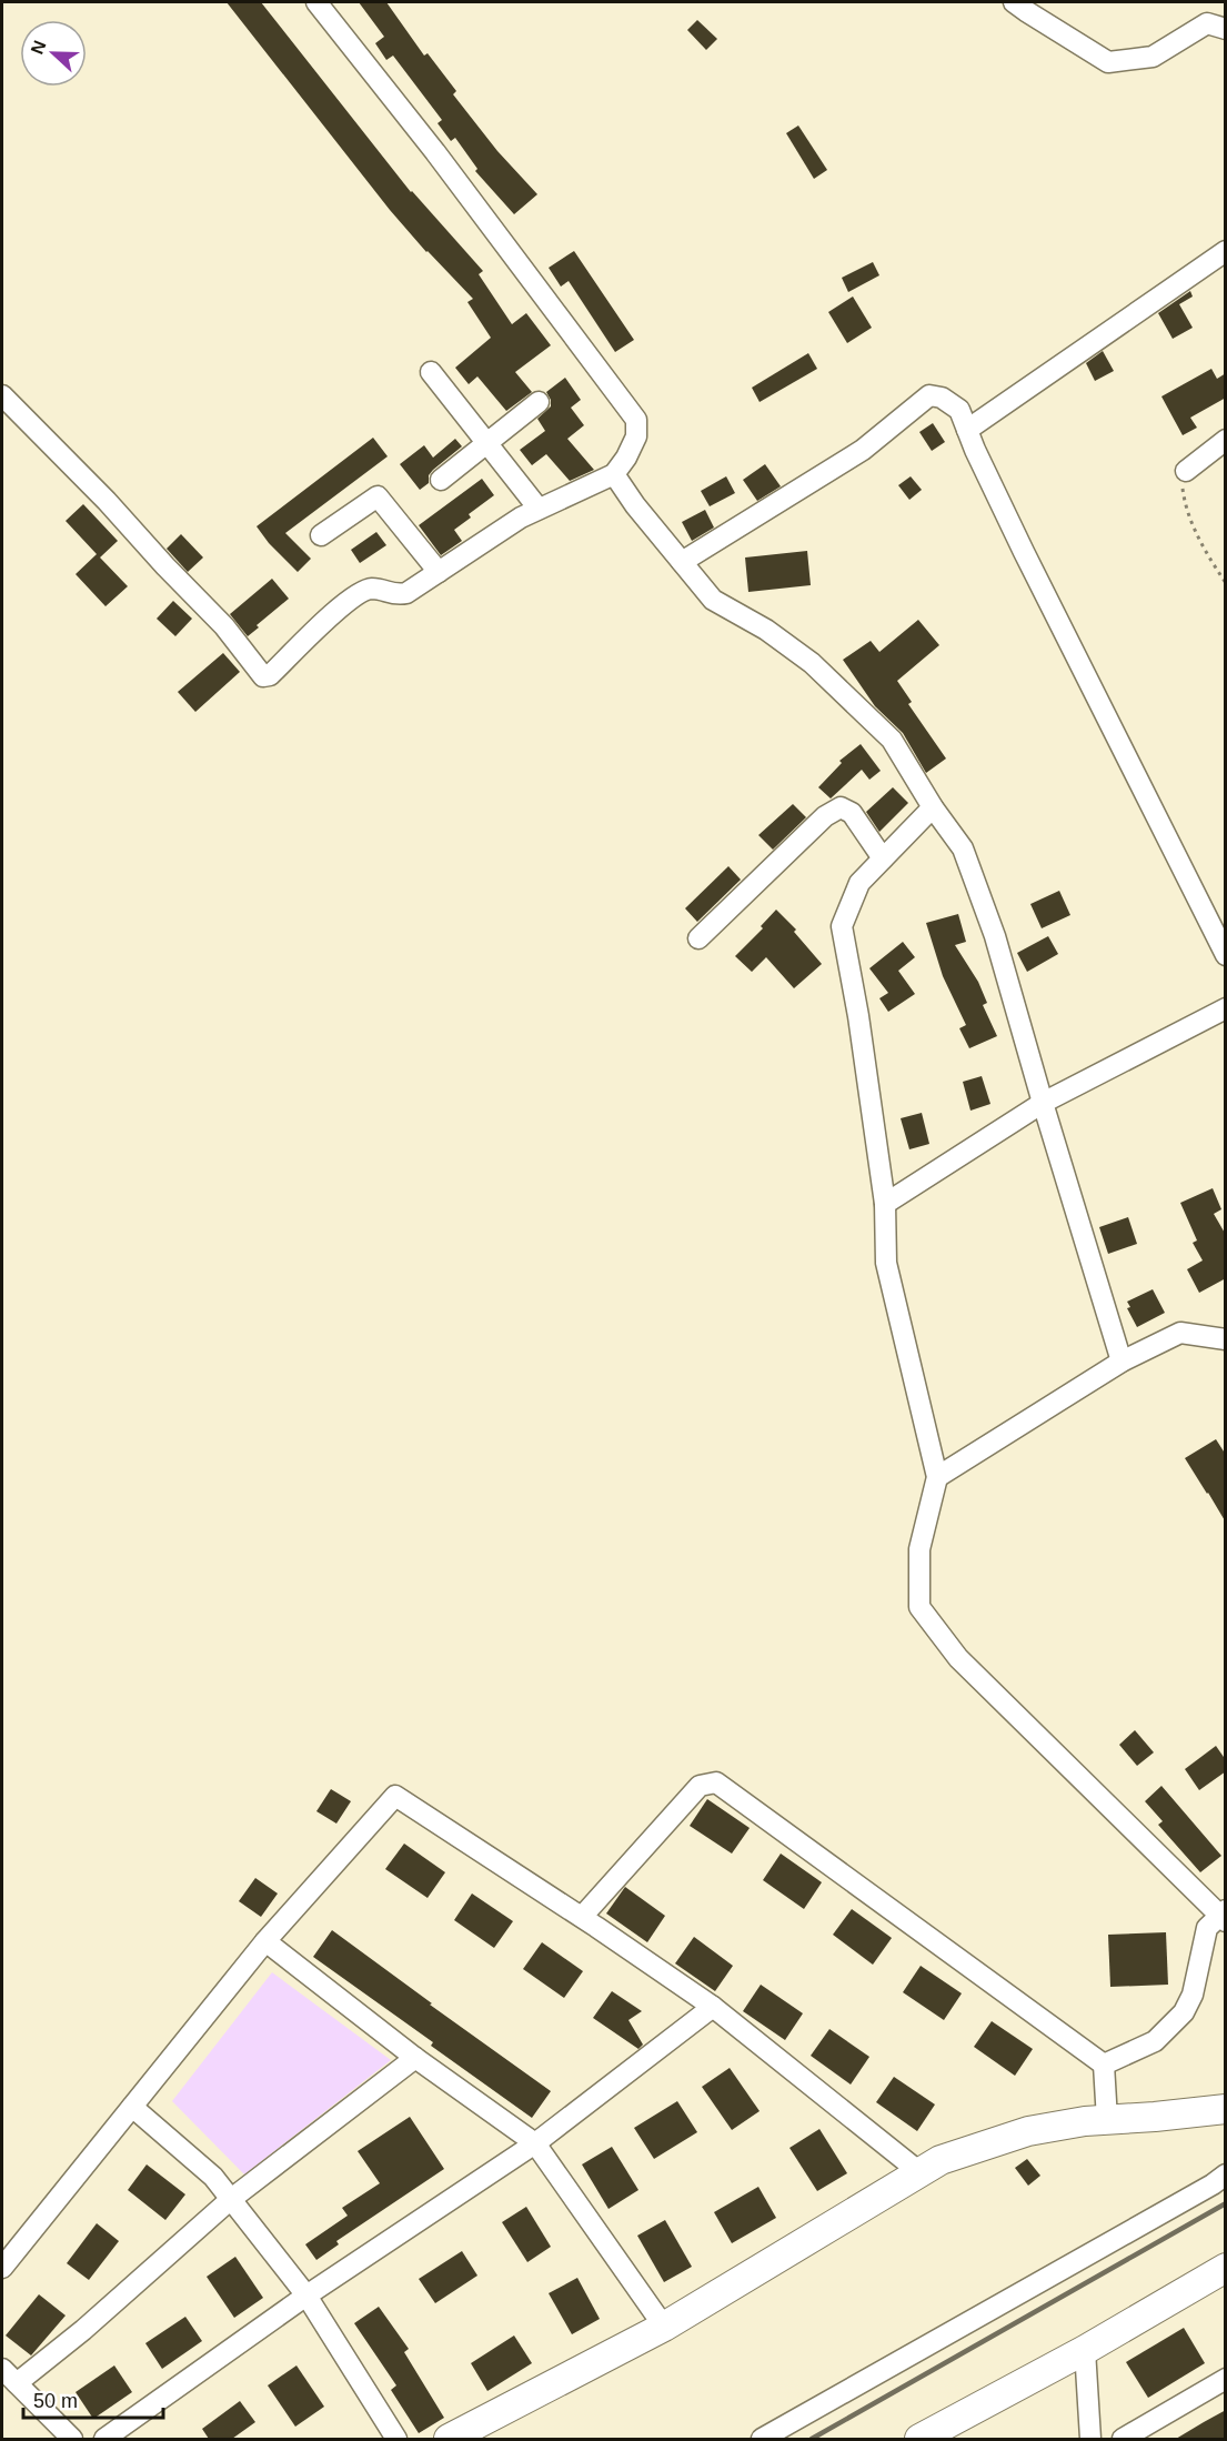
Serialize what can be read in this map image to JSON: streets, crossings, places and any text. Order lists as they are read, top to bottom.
{
  "scale_bar": "50 m",
  "north": "left"
}
